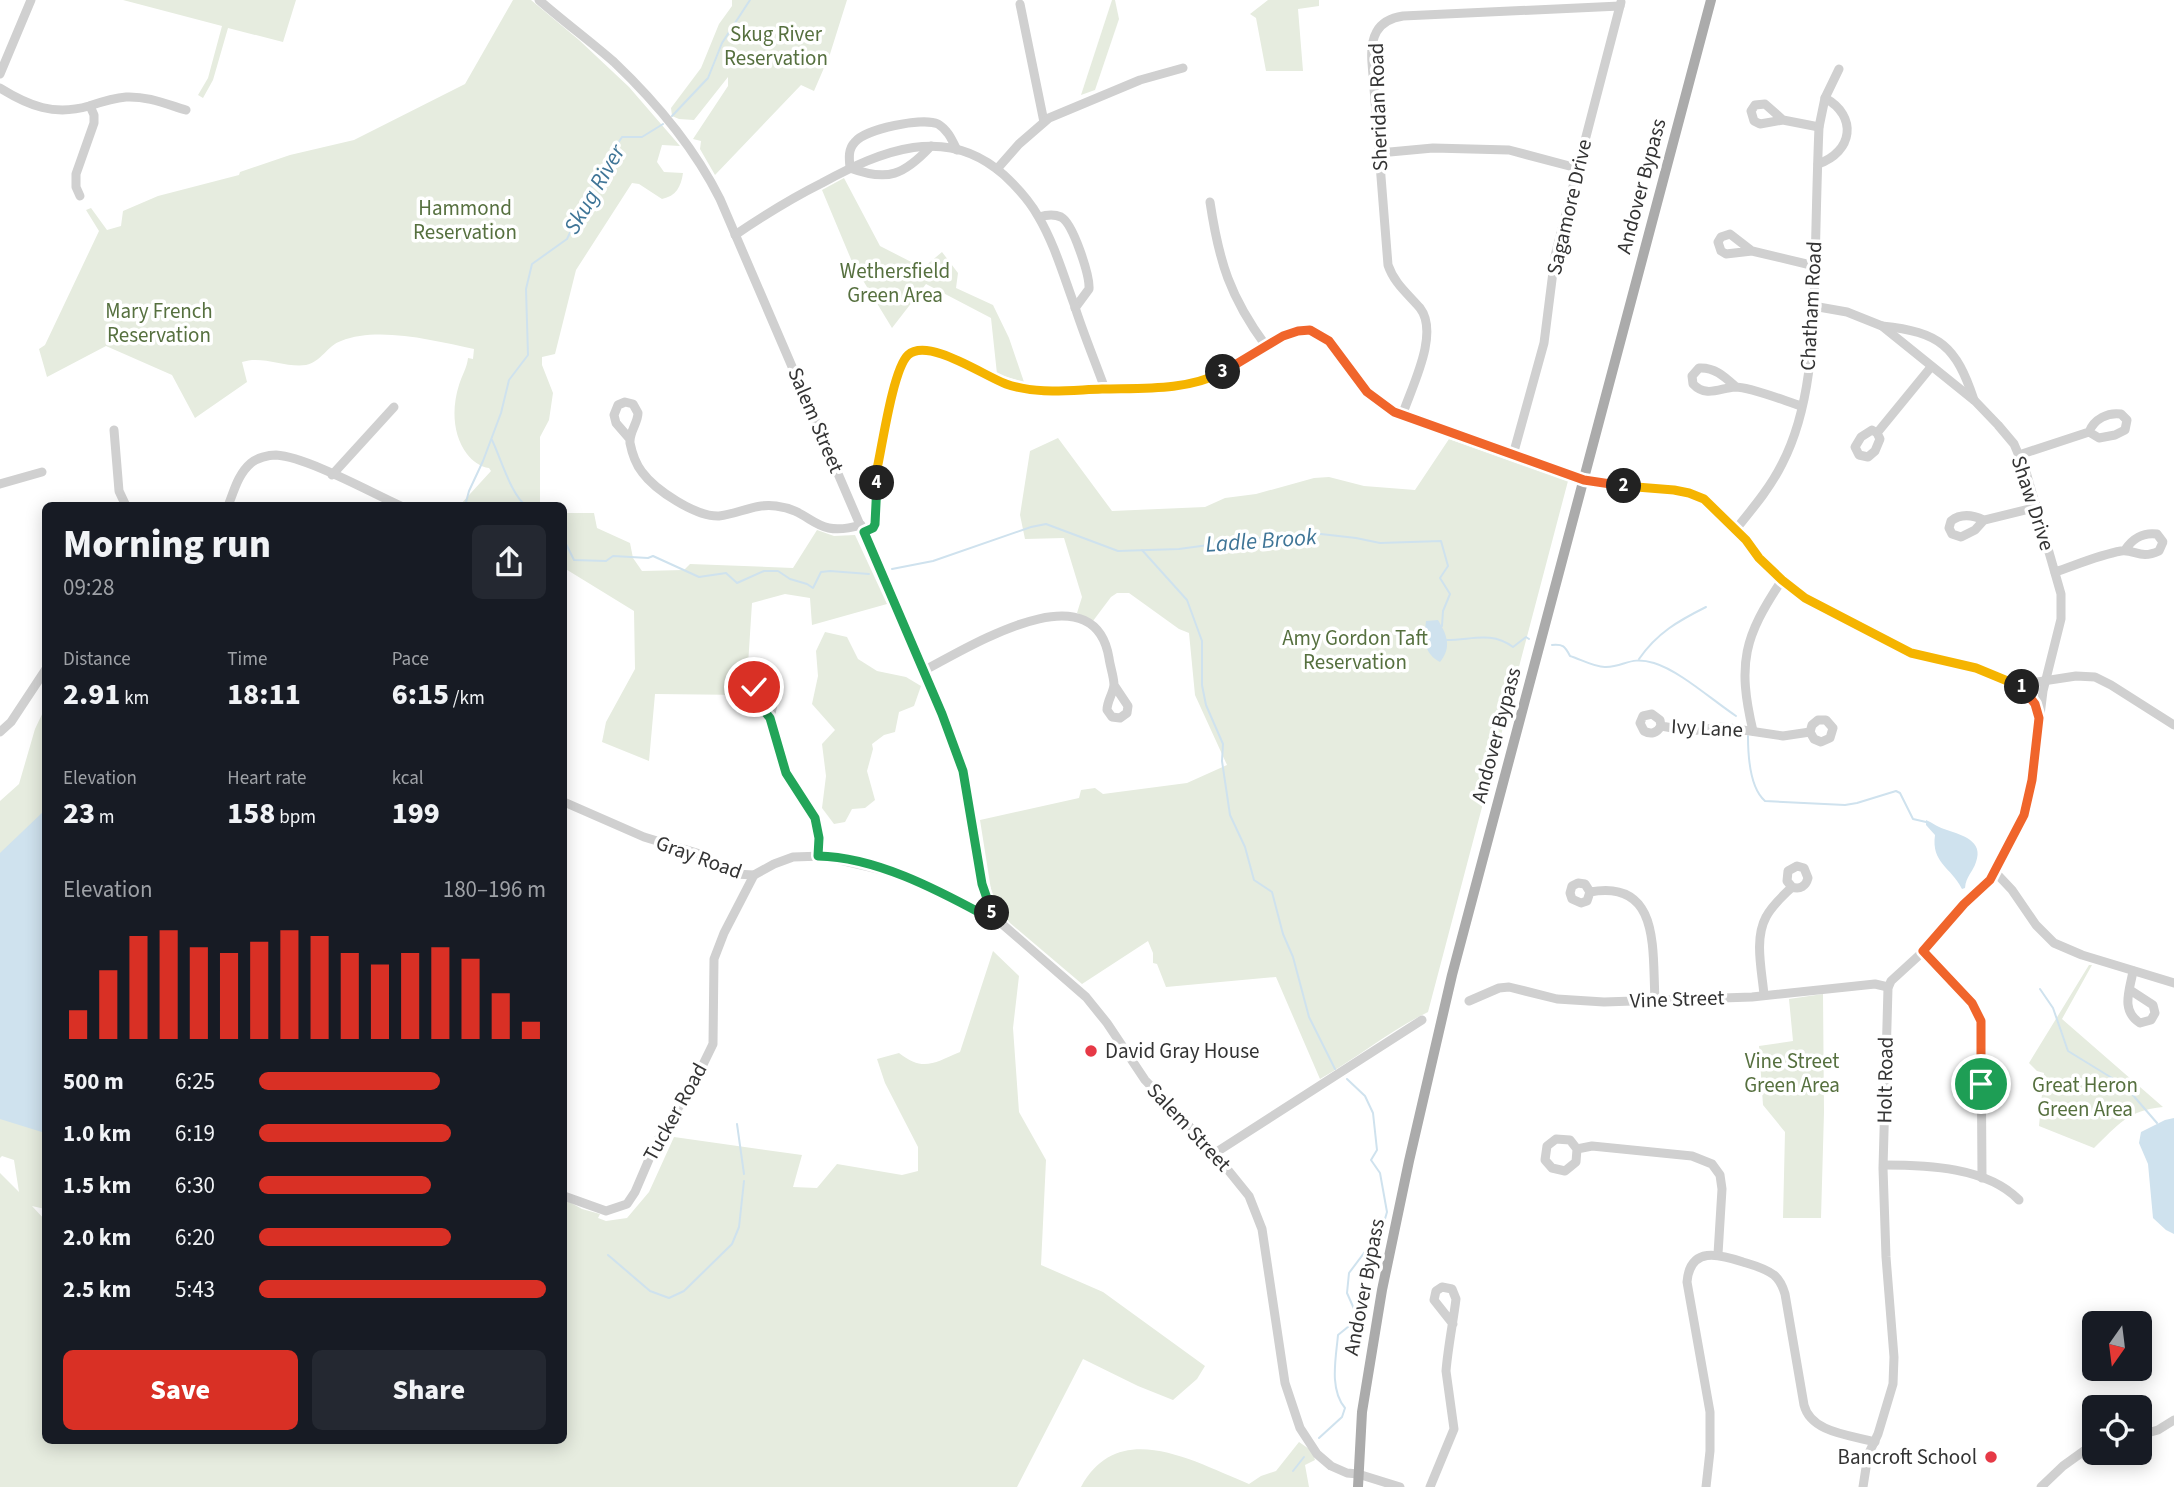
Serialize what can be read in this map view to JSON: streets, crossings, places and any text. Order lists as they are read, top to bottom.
{
  "streets": {
    "main road": ["Andover Bypass"],
    "street": [
      "Sheridan Road",
      "Sagamore Drive",
      "Chatham Road",
      "Salem Street",
      "Shaw Drive",
      "Ivy Lane",
      "Gray Road",
      "Vine Street",
      "Holt Road",
      "Tucker Road"
    ]
  },
  "crossings": [
    ["Sheridan Road", "Sagamore Drive"],
    ["Andover Bypass", "Salem Street"],
    ["Chatham Road", "Shaw Drive"],
    ["Salem Street", "Gray Road"],
    ["Gray Road", "Tucker Road"],
    ["Vine Street", "Holt Road"]
  ],
  "water": ["Skug River", "Ladle Brook"],
  "parks": [
    "Skug River Reservation",
    "Hammond Reservation",
    "Wethersfield Green Area",
    "Mary French Reservation",
    "Amy Gordon Taft Reservation",
    "Vine Street Green Area",
    "Great Heron Green Area"
  ],
  "places": ["David Gray House", "Bancroft School"],
  "north": "bottom",
  "page": {
    "pins": [
      "3",
      "4",
      "2",
      "1",
      "5"
    ],
    "heading": ["Morning run", "09:28"],
    "stats": [
      ["Distance", "2.91 km"],
      ["Time", "18:11"],
      ["Pace", "6:15 /km"],
      ["Elevation", "23 m"],
      ["Heart rate", "158 bpm"],
      ["kcal", "199"]
    ],
    "chart": ["Elevation", "180–196 m"],
    "list": [
      {
        "name": "500 m",
        "note": "6:25"
      },
      {
        "name": "1.0 km",
        "note": "6:19"
      },
      {
        "name": "1.5 km",
        "note": "6:30"
      },
      {
        "name": "2.0 km",
        "note": "6:20"
      },
      {
        "name": "2.5 km",
        "note": "5:43"
      }
    ],
    "buttons": ["Save", "Share"]
  }
}
